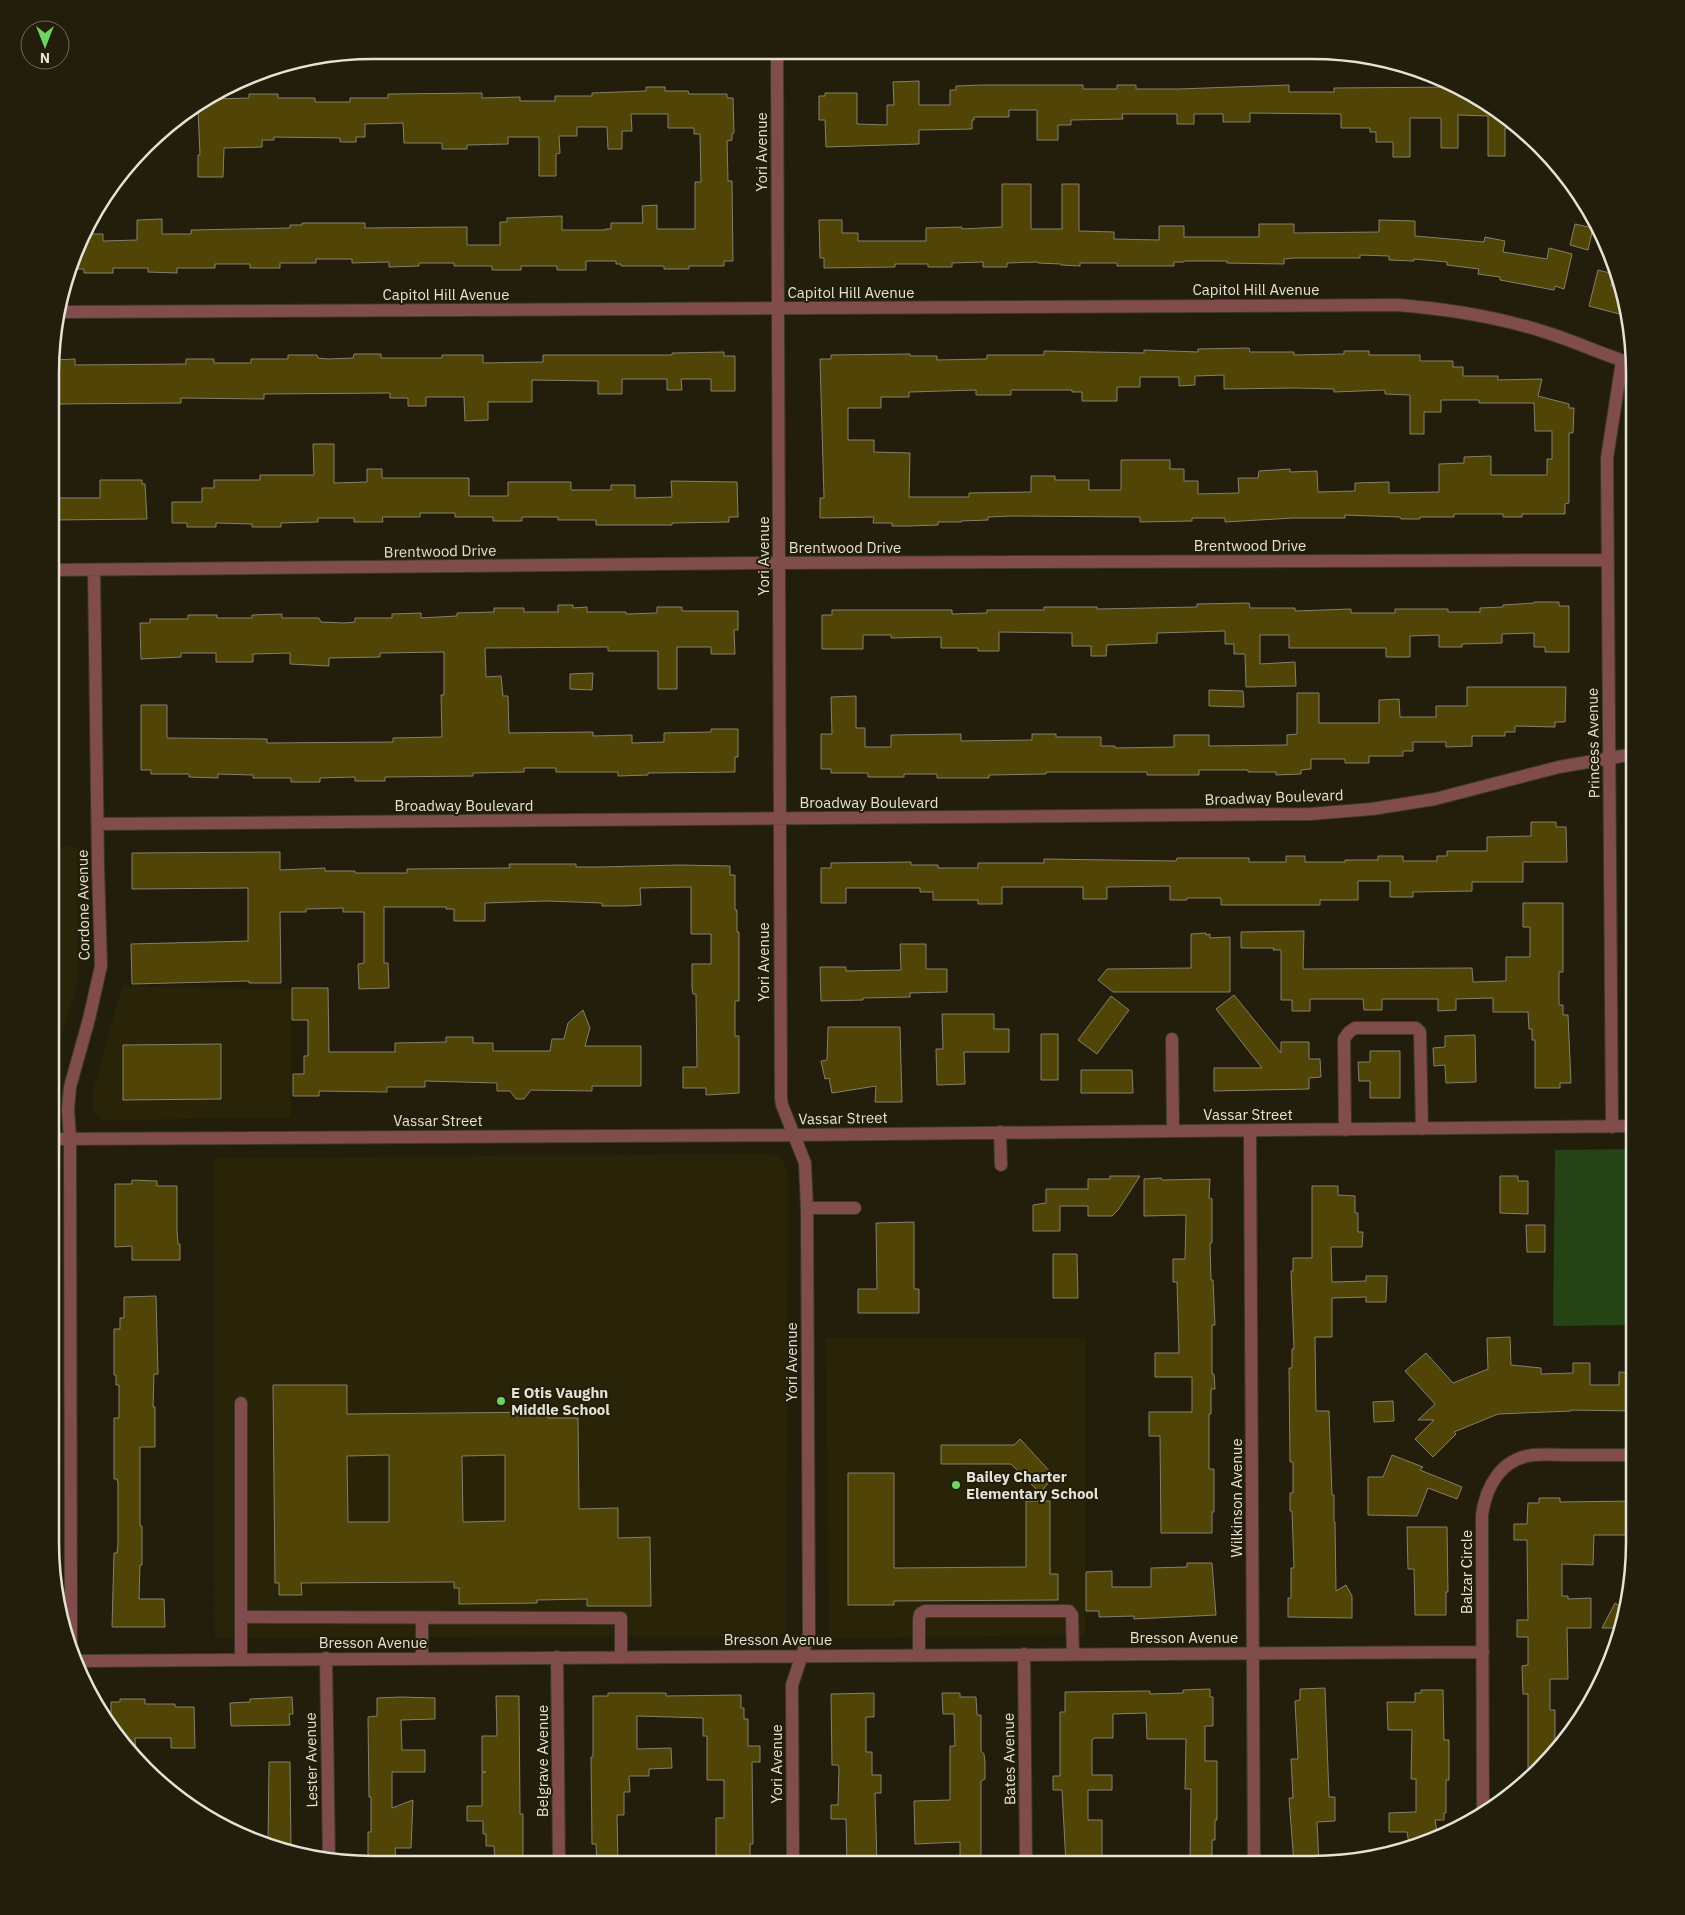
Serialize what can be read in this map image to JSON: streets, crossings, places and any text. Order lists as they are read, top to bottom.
{
  "streets": {
    "street": [
      "Yori Avenue",
      "Capitol Hill Avenue",
      "Brentwood Drive",
      "Princess Avenue",
      "Broadway Boulevard",
      "Cordone Avenue",
      "Vassar Street",
      "Wilkinson Avenue",
      "Balzar Circle",
      "Bresson Avenue",
      "Bates Avenue",
      "Lester Avenue",
      "Belgrave Avenue"
    ]
  },
  "crossings": [
    ["Yori Avenue", "Capitol Hill Avenue"],
    ["Yori Avenue", "Brentwood Drive"],
    ["Yori Avenue", "Broadway Boulevard"],
    ["Yori Avenue", "Vassar Street"],
    ["Yori Avenue", "Bresson Avenue"],
    ["Brentwood Drive", "Princess Avenue"],
    ["Brentwood Drive", "Cordone Avenue"],
    ["Princess Avenue", "Broadway Boulevard"],
    ["Princess Avenue", "Vassar Street"],
    ["Broadway Boulevard", "Cordone Avenue"],
    ["Cordone Avenue", "Vassar Street"],
    ["Vassar Street", "Wilkinson Avenue"],
    ["Wilkinson Avenue", "Bresson Avenue"],
    ["Balzar Circle", "Bresson Avenue"],
    ["Bresson Avenue", "Bates Avenue"],
    ["Bresson Avenue", "Lester Avenue"],
    ["Bresson Avenue", "Belgrave Avenue"]
  ],
  "places": ["E Otis Vaughn Middle School", "Bailey Charter Elementary School"],
  "north": "bottom"
}
